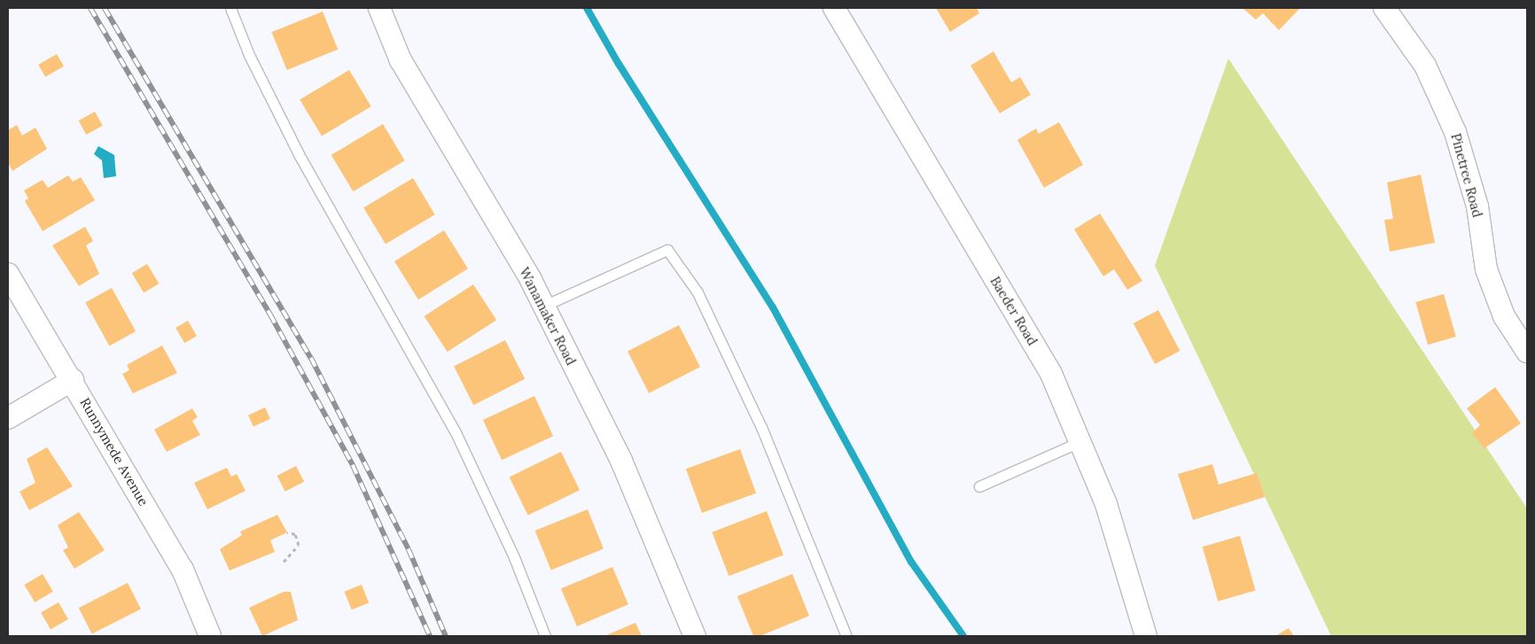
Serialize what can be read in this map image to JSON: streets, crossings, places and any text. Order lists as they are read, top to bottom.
{
  "streets": {
    "street": [
      "Pinetree Road",
      "Baeder Road",
      "Wanamaker Road",
      "Runnymede Avenue"
    ]
  }
}
